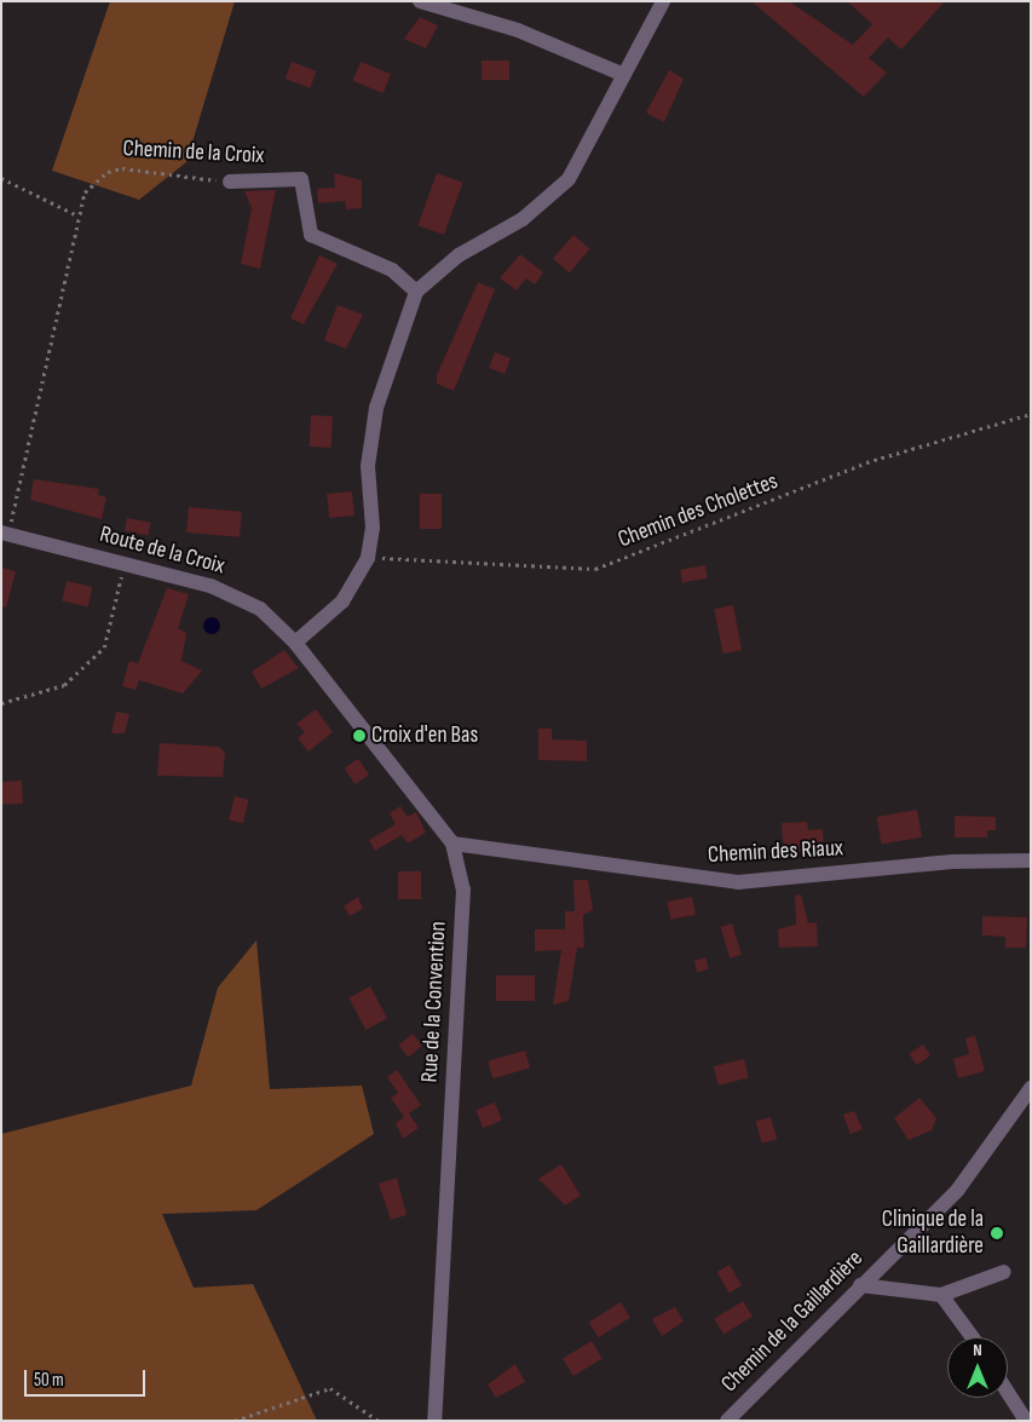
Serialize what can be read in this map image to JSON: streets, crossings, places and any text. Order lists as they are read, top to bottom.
{
  "streets": {
    "street": [
      "Chemin de la Croix",
      "Route de la Croix",
      "Chemin des Riaux",
      "Rue de la Convention",
      "Chemin de la Gaillardière"
    ],
    "path": ["Chemin des Cholettes"]
  },
  "crossings": [
    ["Chemin de la Croix", "Route de la Croix"],
    ["Route de la Croix", "Rue de la Convention"],
    ["Chemin des Riaux", "Rue de la Convention"]
  ],
  "places": ["Croix d'en Bas", "Clinique de la Gaillardière"],
  "scale_bar": "50 m",
  "north": "top"
}
